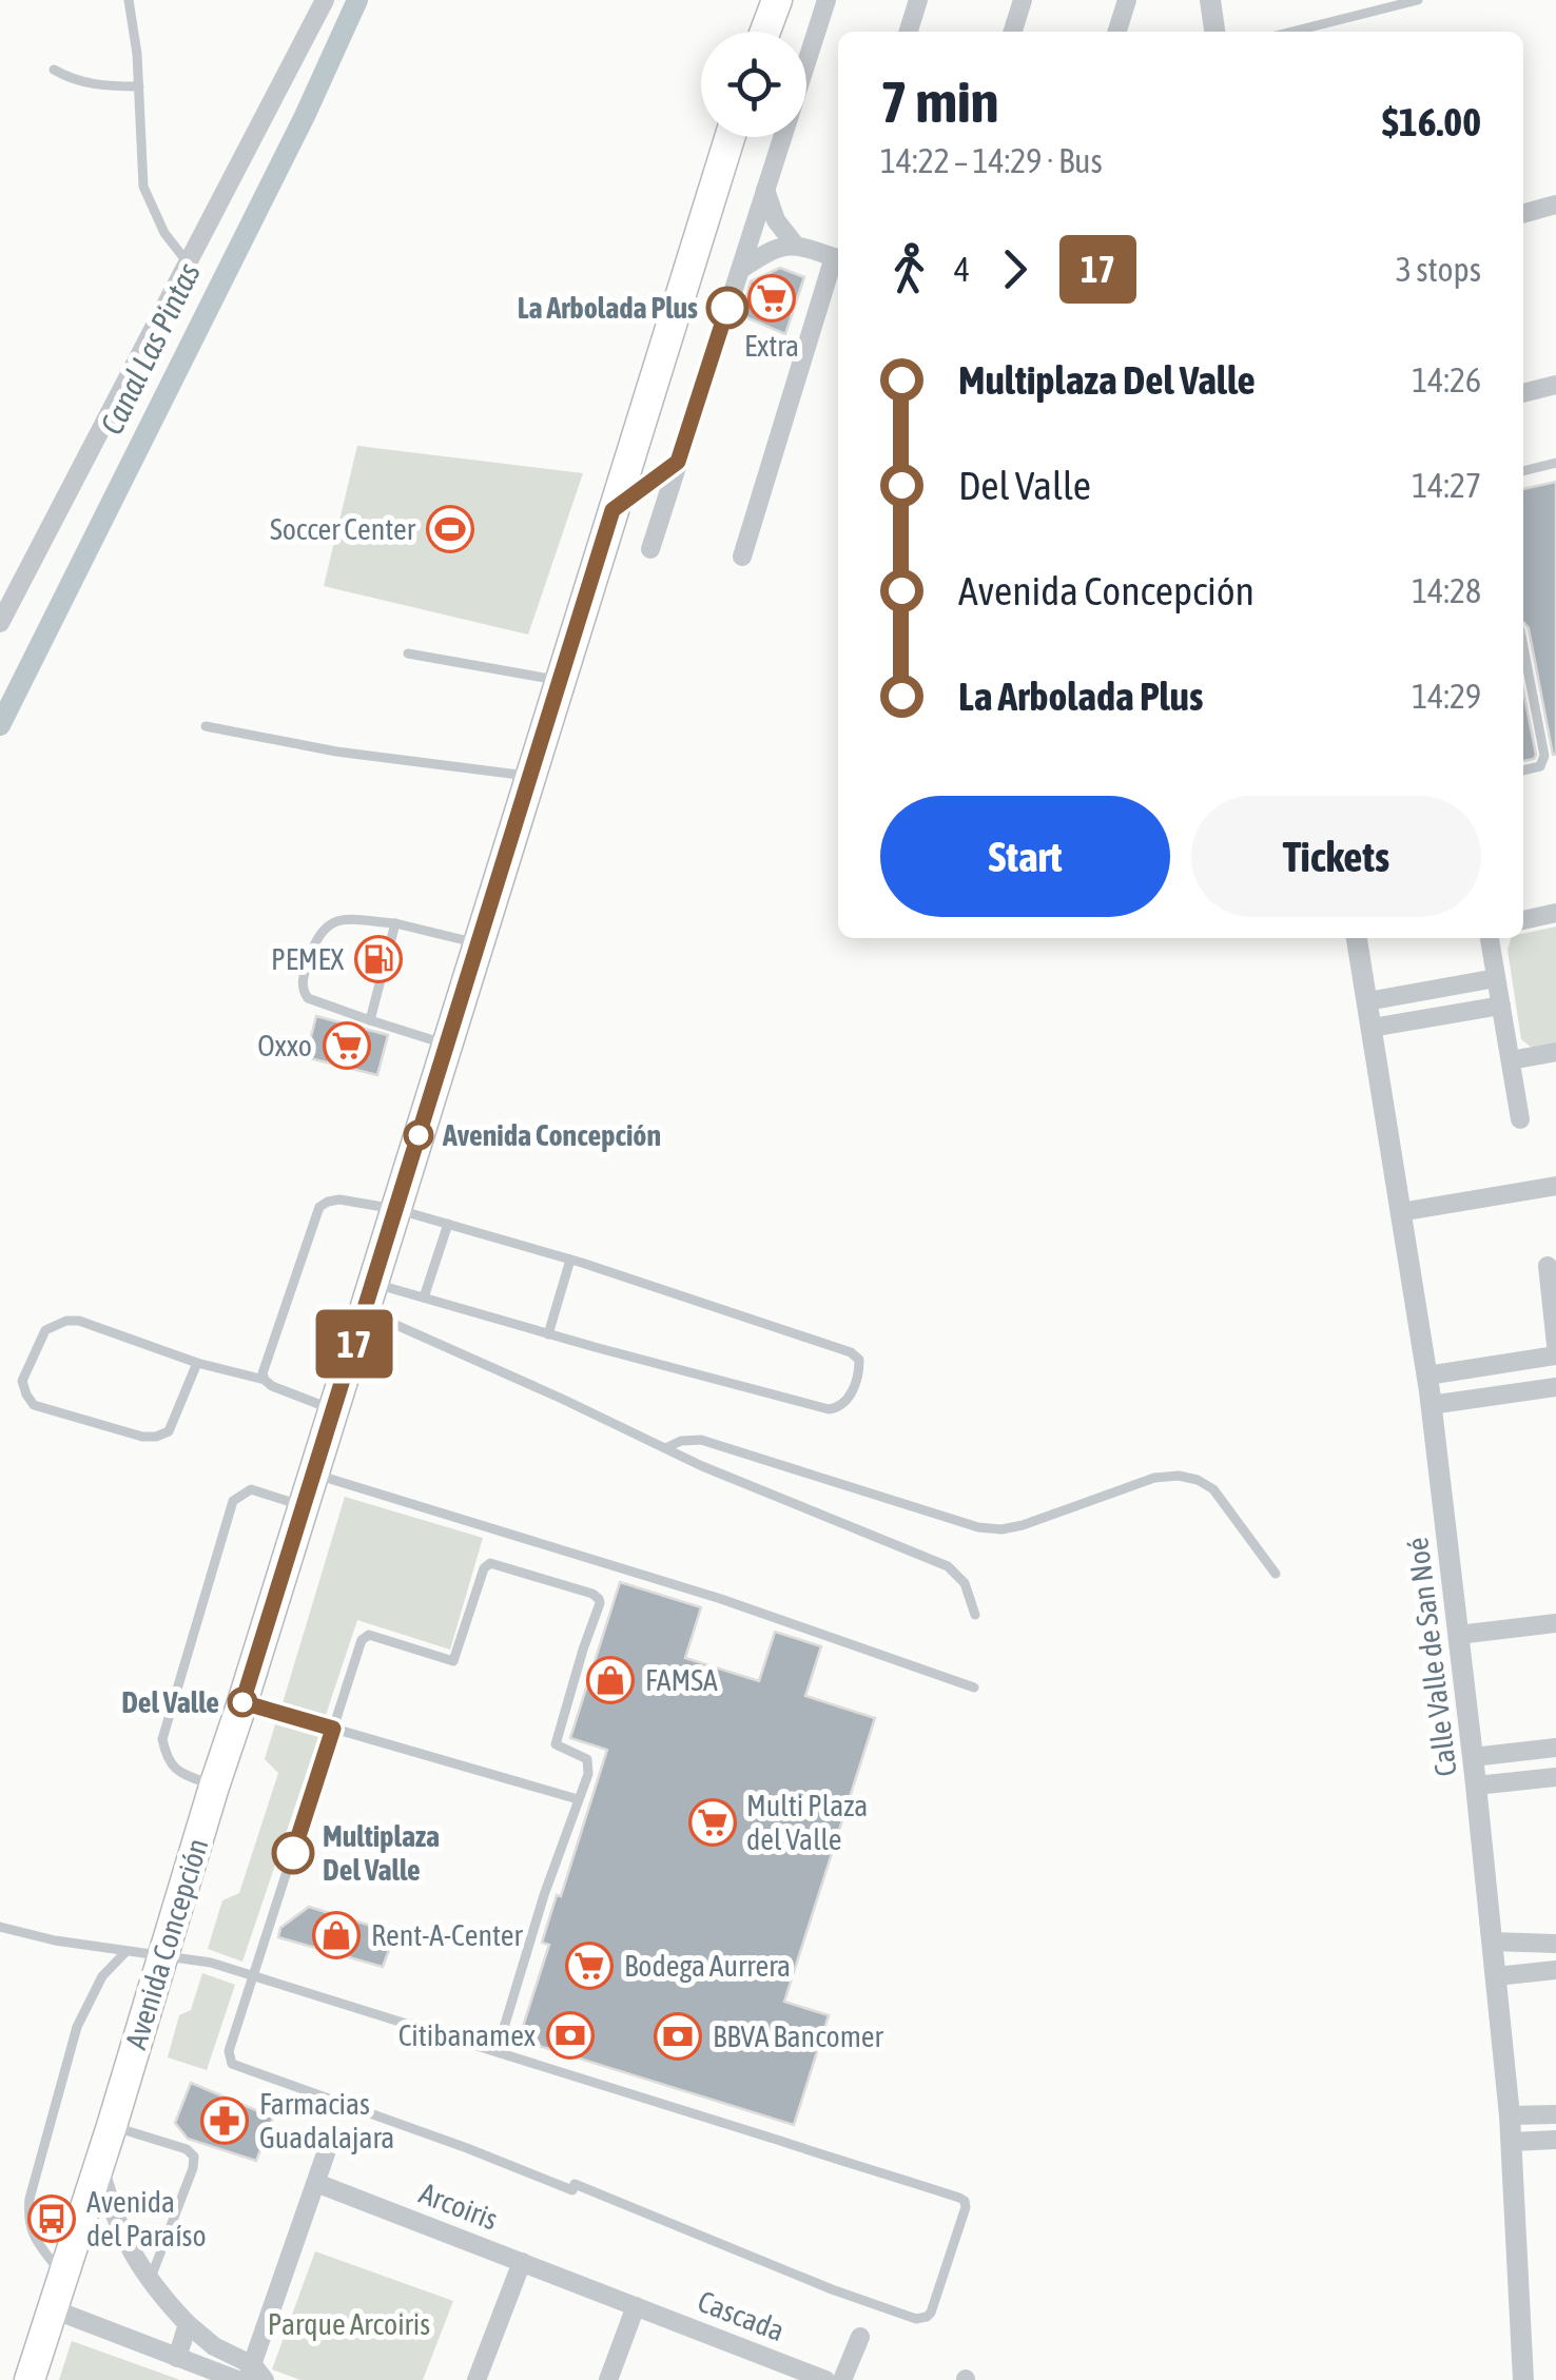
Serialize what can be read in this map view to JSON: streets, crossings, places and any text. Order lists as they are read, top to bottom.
{
  "streets": {
    "main road": ["Avenida Concepción"],
    "street": ["Calle Valle de San Noé", "Arcoiris", "Cascada"]
  },
  "crossings": [
    ["Arcoiris", "Cascada"]
  ],
  "water": ["Canal Las Pintas"],
  "parks": ["Parque Arcoiris"],
  "places": {
    "supermarket": [
      "Extra",
      "Oxxo",
      "Multi Plaza del Valle",
      "Bodega Aurrera"
    ],
    "other": [
      "La Arbolada Plus",
      "Avenida Concepción",
      "Del Valle",
      "Multiplaza Del Valle"
    ],
    "sports": ["Soccer Center"],
    "fuel station": ["PEMEX"],
    "shop": ["FAMSA", "Rent-A-Center"],
    "bank": ["Citibanamex", "BBVA Bancomer"],
    "pharmacy": ["Farmacias Guadalajara"],
    "bus stop": ["Avenida del Paraíso"]
  },
  "lines": ["bus line 17"],
  "page": {
    "on_map": "17",
    "heading": ["7 min", "14:22 – 14:29 · Bus", "$16.00"],
    "legs": ["4", "17", "3 stops"],
    "list": [
      {
        "name": "Multiplaza Del Valle",
        "value": "14:26"
      },
      {
        "name": "Del Valle",
        "value": "14:27"
      },
      {
        "name": "Avenida Concepción",
        "value": "14:28"
      },
      {
        "name": "La Arbolada Plus",
        "value": "14:29"
      }
    ],
    "buttons": ["Start", "Tickets"]
  }
}
